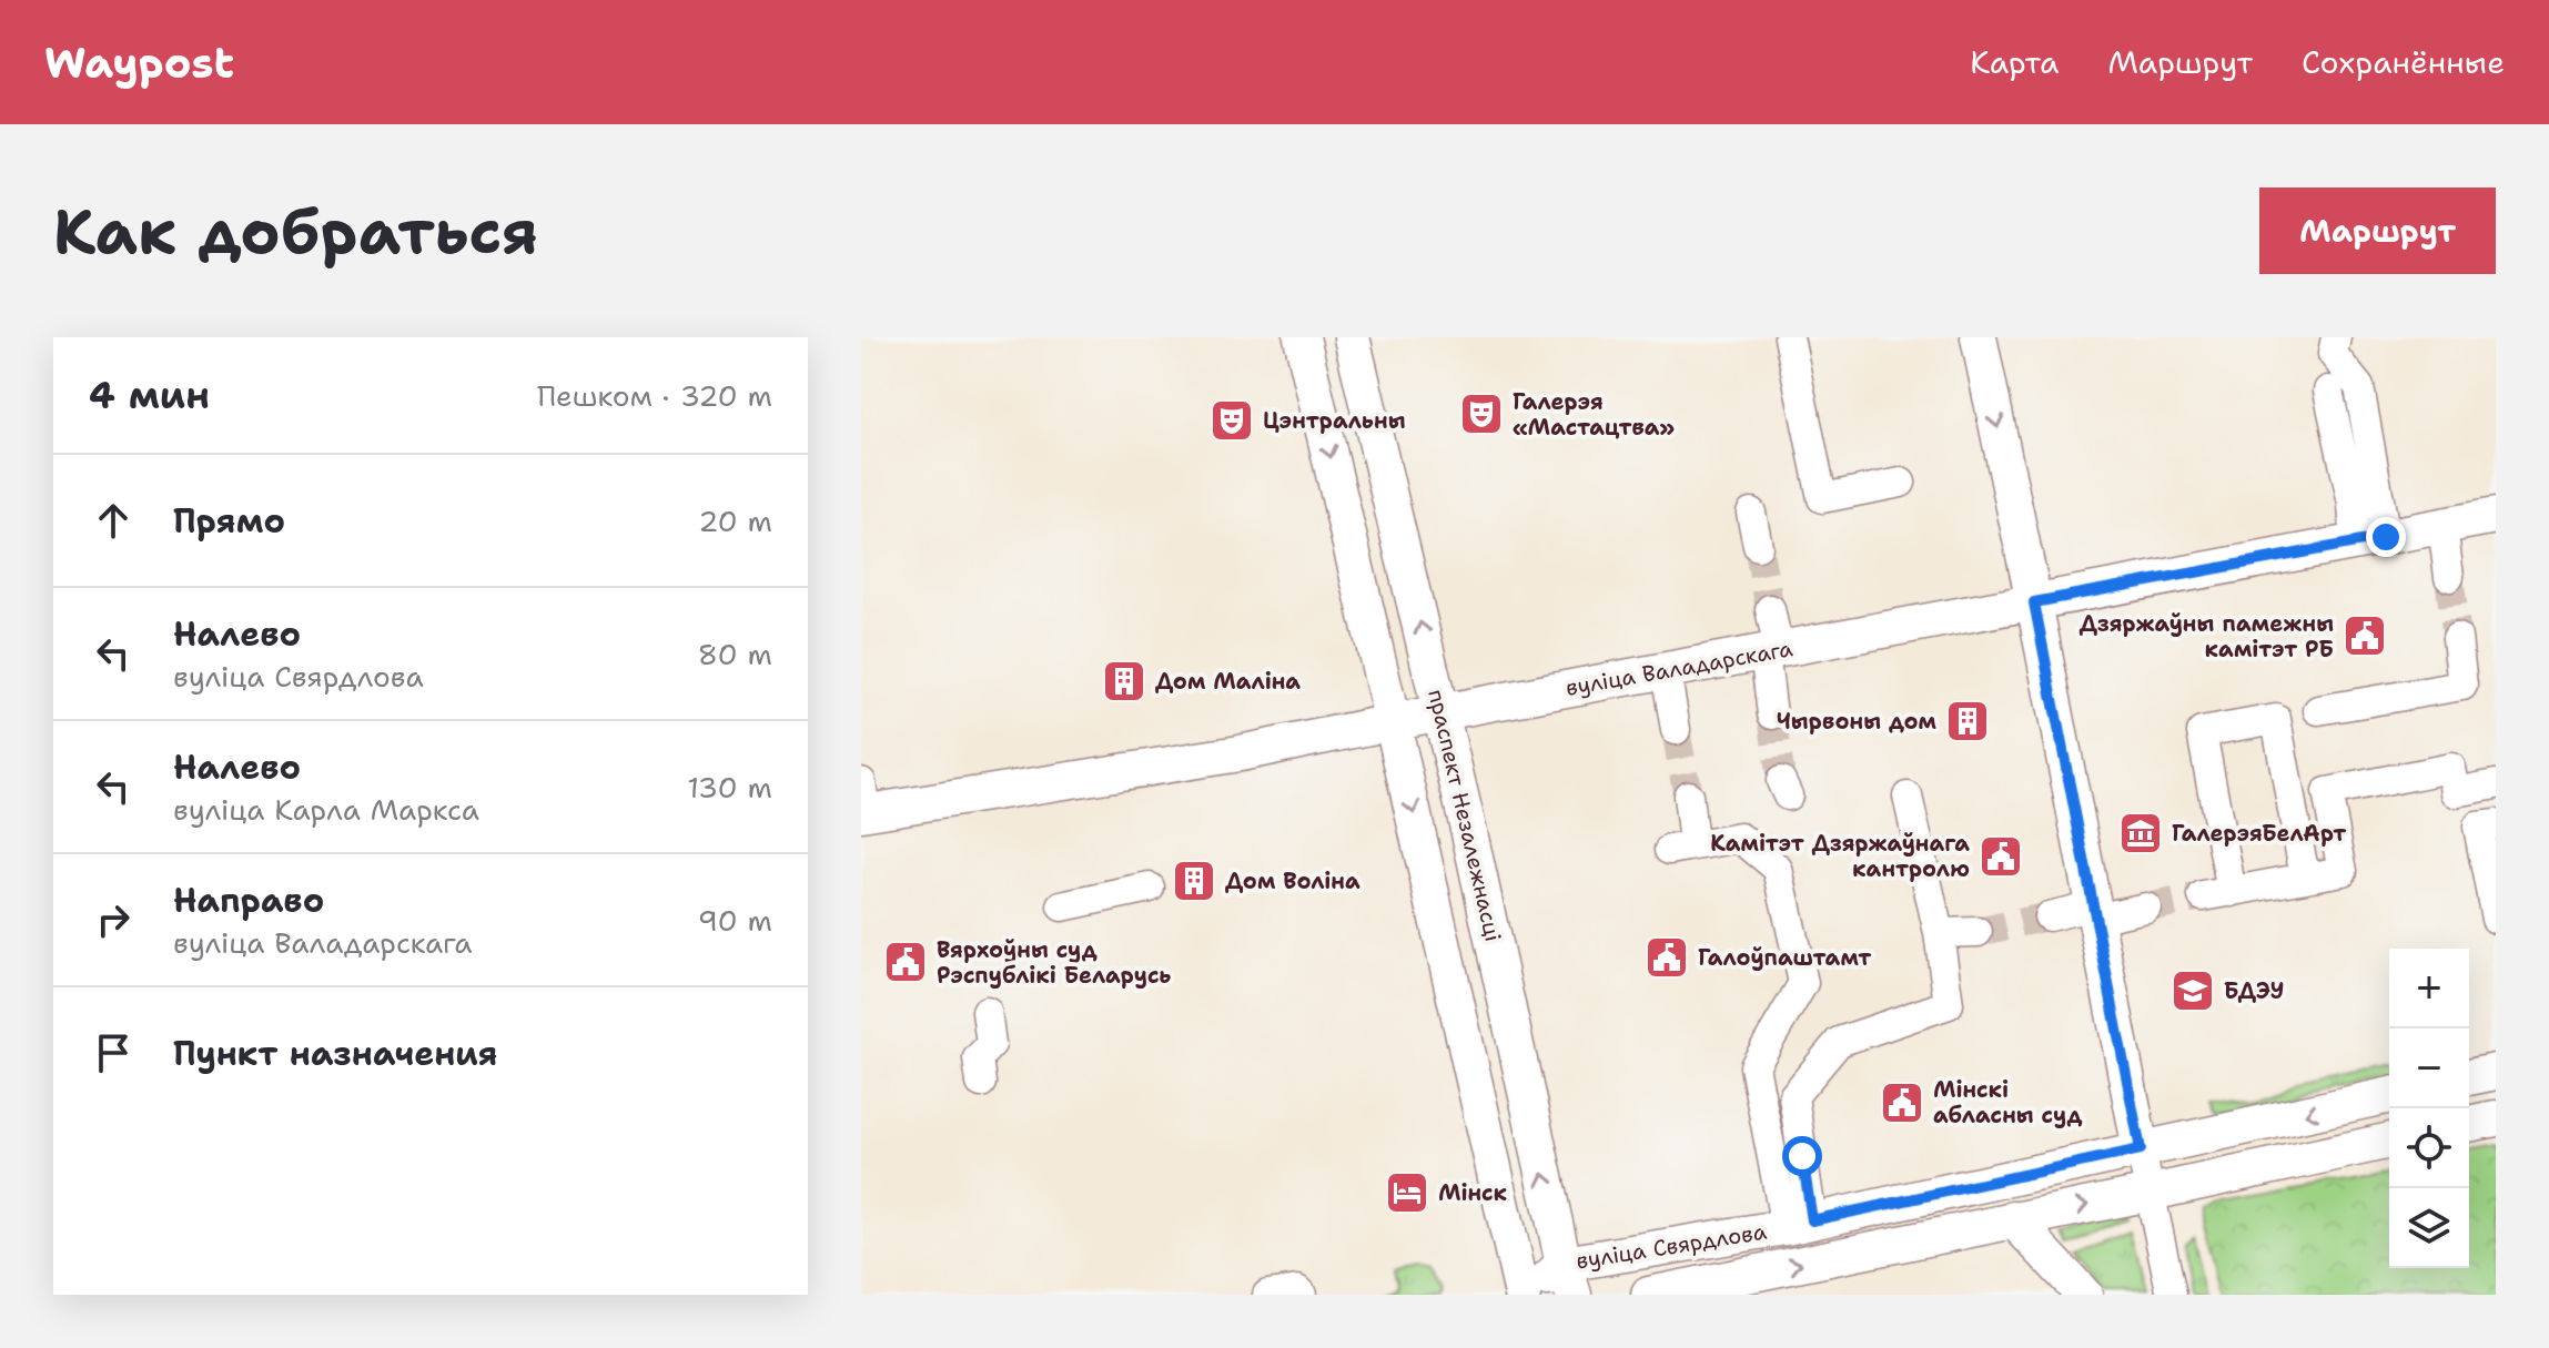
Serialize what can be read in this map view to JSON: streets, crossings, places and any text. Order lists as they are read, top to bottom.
{
  "streets": {
    "main road": ["вуліца Валадарскага", "праспект Незалежнасці", "вуліца Свярдлова"]
  },
  "crossings": [
    ["вуліца Валадарскага", "праспект Незалежнасці"],
    ["праспект Незалежнасці", "вуліца Свярдлова"]
  ],
  "places": {
    "theatre": ["Галерэя «Мастацтва»", "Цэнтральны"],
    "public building": [
      "Дзяржаўны памежны камітэт РБ",
      "Камітэт Дзяржаўнага кантролю",
      "Галоўпаштамт",
      "Вярхоўны суд Рэспублікі Беларусь",
      "Мінскі абласны суд"
    ],
    "building": ["Дом Маліна", "Чырвоны дом", "Дом Воліна"],
    "museum": ["ГалерэяБелАрт"],
    "school or university": ["БДЭУ"],
    "hotel": ["Мінск"]
  },
  "page": {
    "header": "Waypost",
    "nav": ["Карта", "Маршрут", "Сохранённые"],
    "buttons": "Маршрут",
    "title": "Как добраться",
    "heading": ["4 мин", "Пешком · 320 m"],
    "list": [
      ["Прямо", "20 m"],
      ["Налево", "вуліца Свярдлова", "80 m"],
      ["Налево", "вуліца Карла Маркса", "130 m"],
      ["Направо", "вуліца Валадарскага", "90 m"],
      "Пункт назначения"
    ],
    "map_buttons": ["+", "−"]
  }
}
